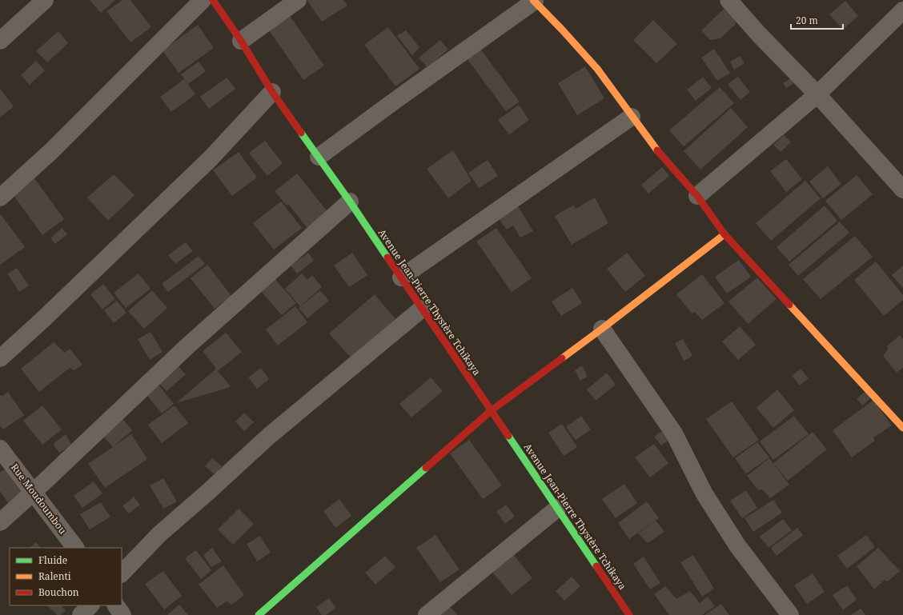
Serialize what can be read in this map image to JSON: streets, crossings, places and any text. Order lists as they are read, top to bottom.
{
  "streets": {
    "street": ["Avenue Jean-Pierre Thystère Tchikaya", "Rue Moudoumbou"]
  },
  "legend": ["Fluide", "Ralenti", "Bouchon"],
  "scale_bar": "20 m"
}
